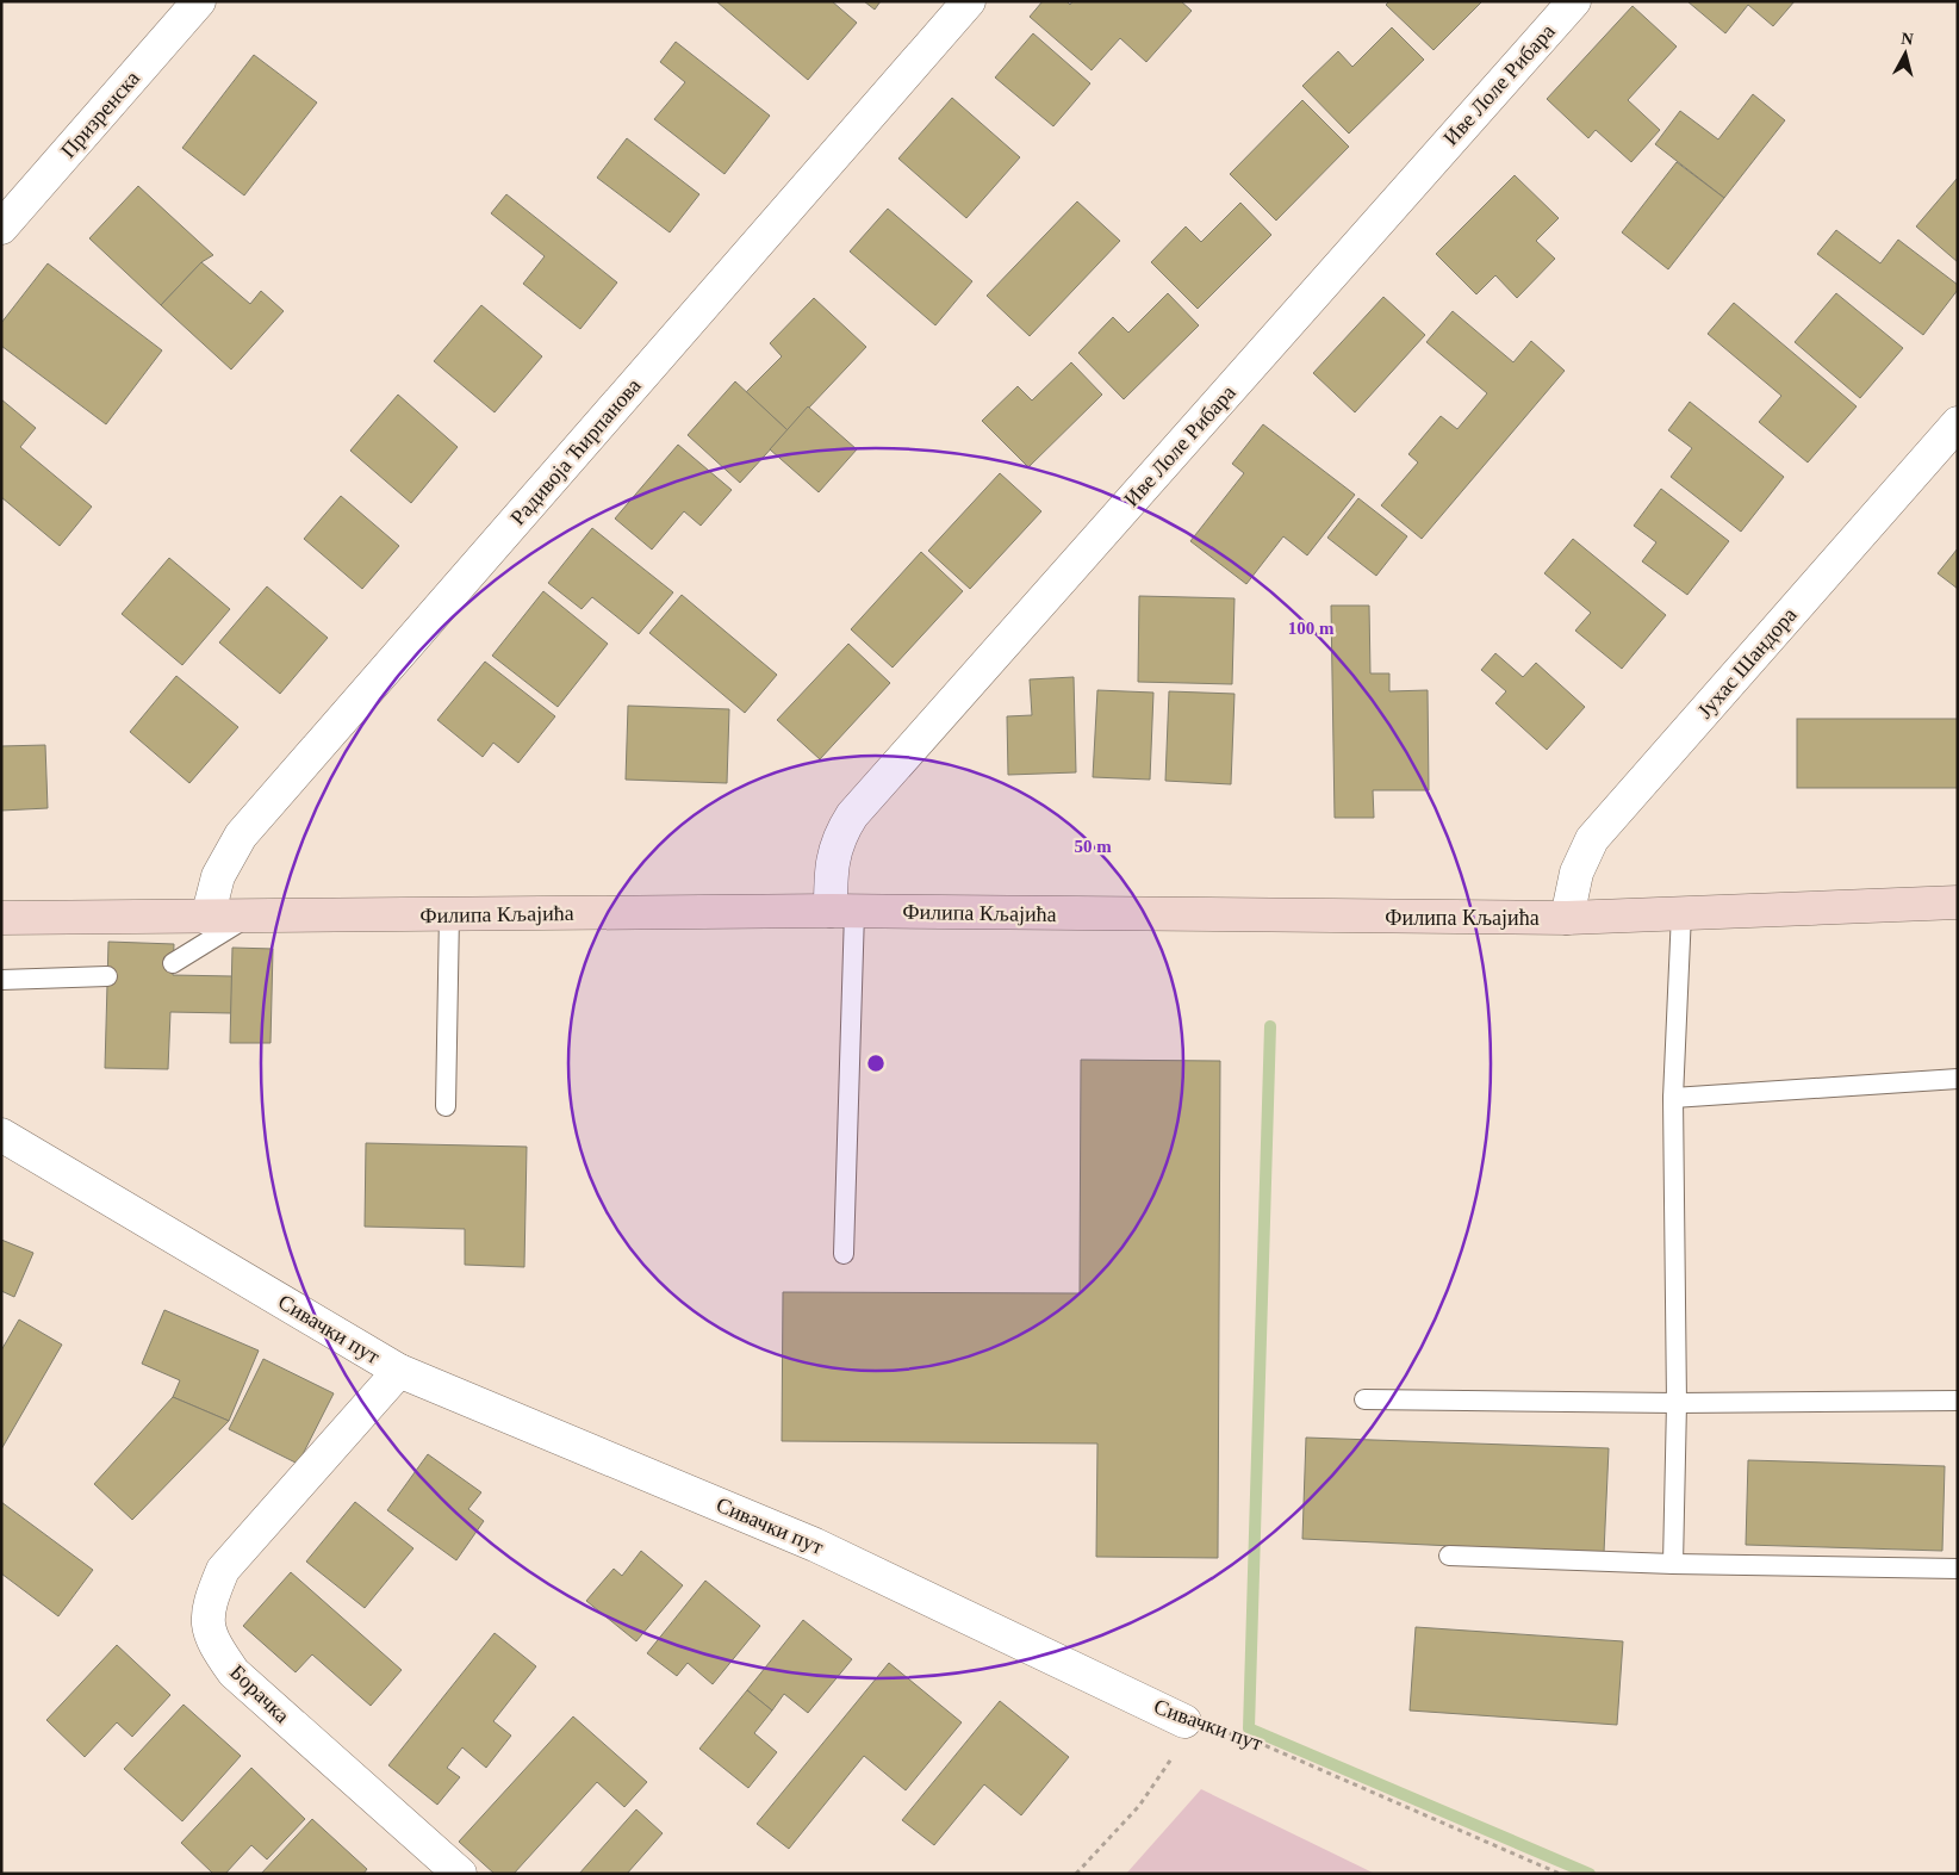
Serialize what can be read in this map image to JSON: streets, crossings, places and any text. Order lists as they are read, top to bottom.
{
  "streets": {
    "street": [
      "Иве Лоле Рибара",
      "Призренска",
      "Радивоја Ћирпанова",
      "Јухас Шандора",
      "Филипа Кљајића",
      "Сивачки пут",
      "Борачка"
    ]
  },
  "crossings": [
    ["Иве Лоле Рибара", "Филипа Кљајића"],
    ["Радивоја Ћирпанова", "Филипа Кљајића"],
    ["Јухас Шандора", "Филипа Кљајића"],
    ["Сивачки пут", "Борачка"]
  ],
  "north": "top",
  "rings": ["100 m", "50 m"]
}
